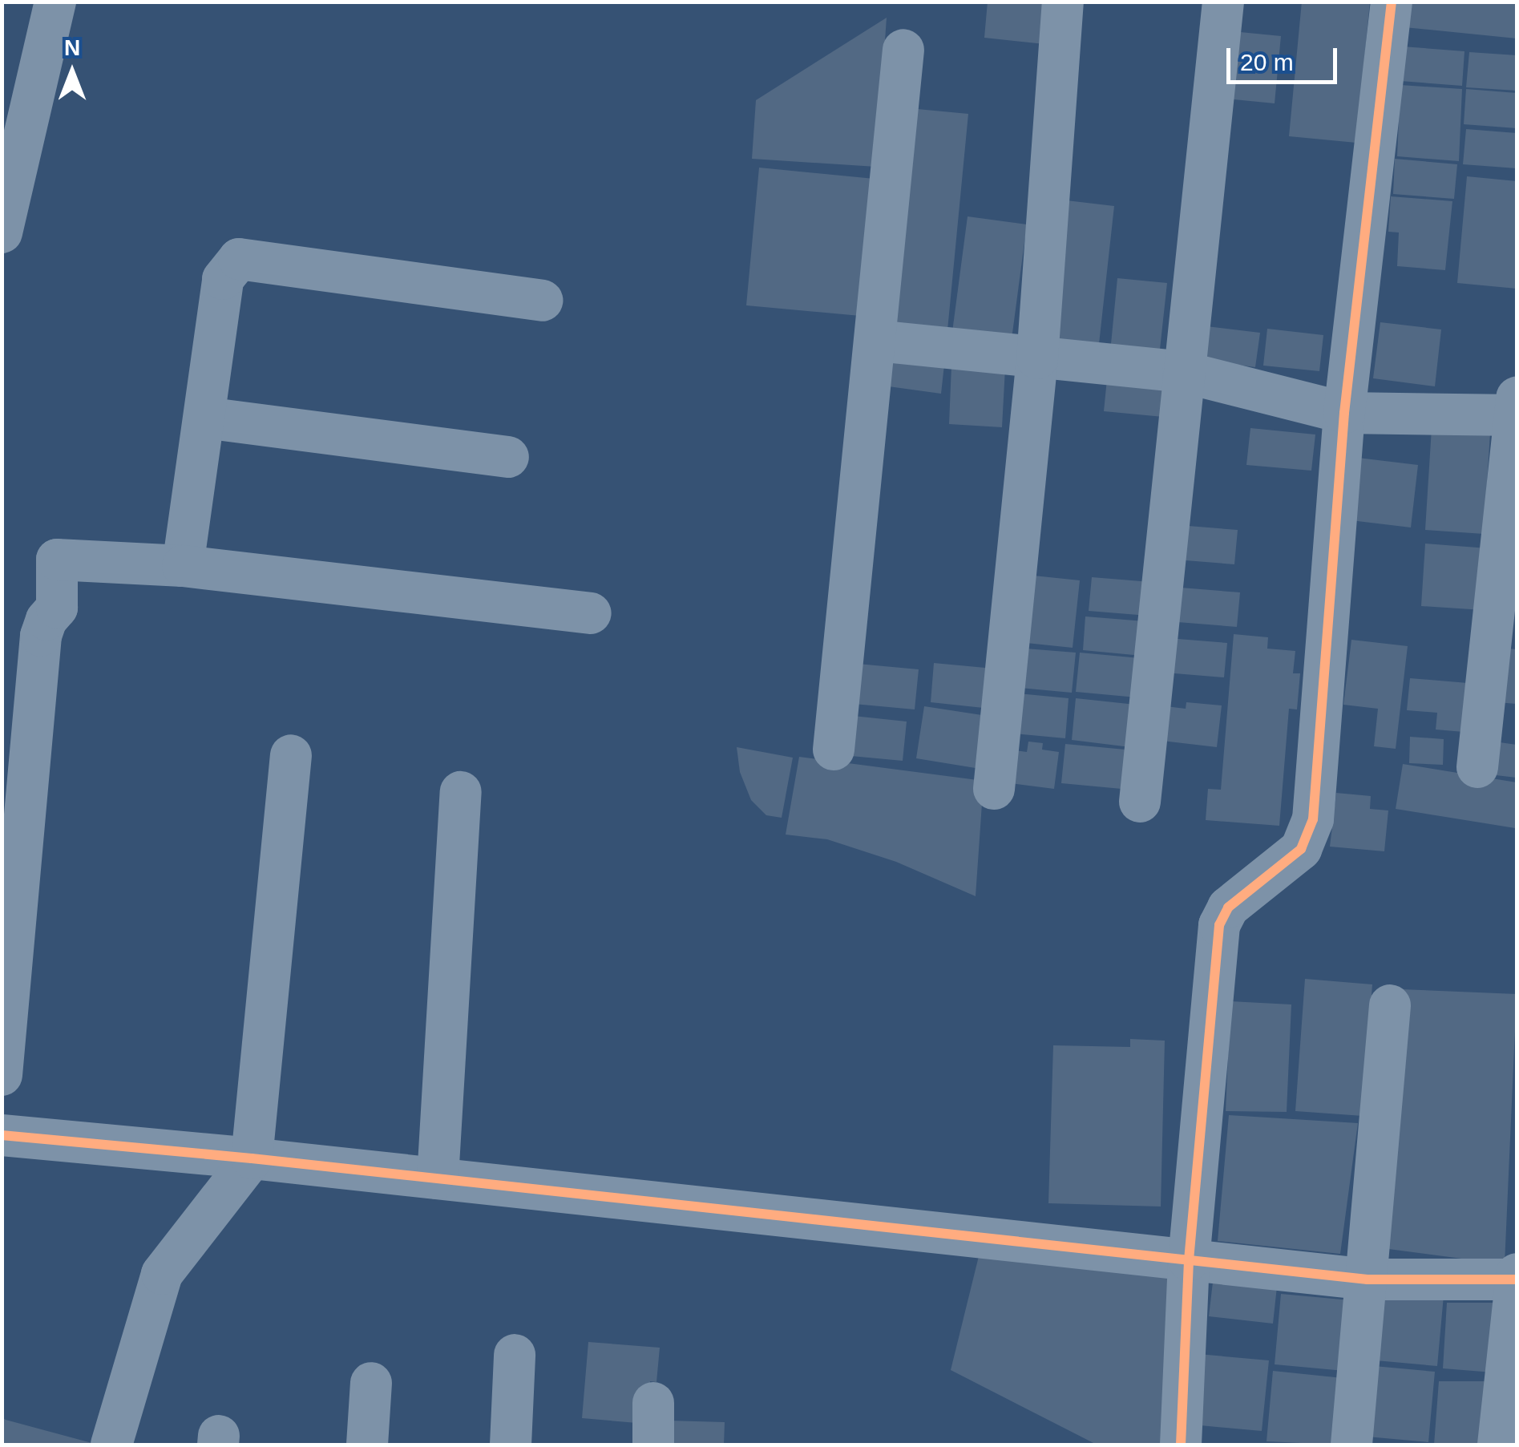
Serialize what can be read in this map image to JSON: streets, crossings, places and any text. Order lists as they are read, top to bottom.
{
  "scale_bar": "20 m",
  "north": "top"
}
